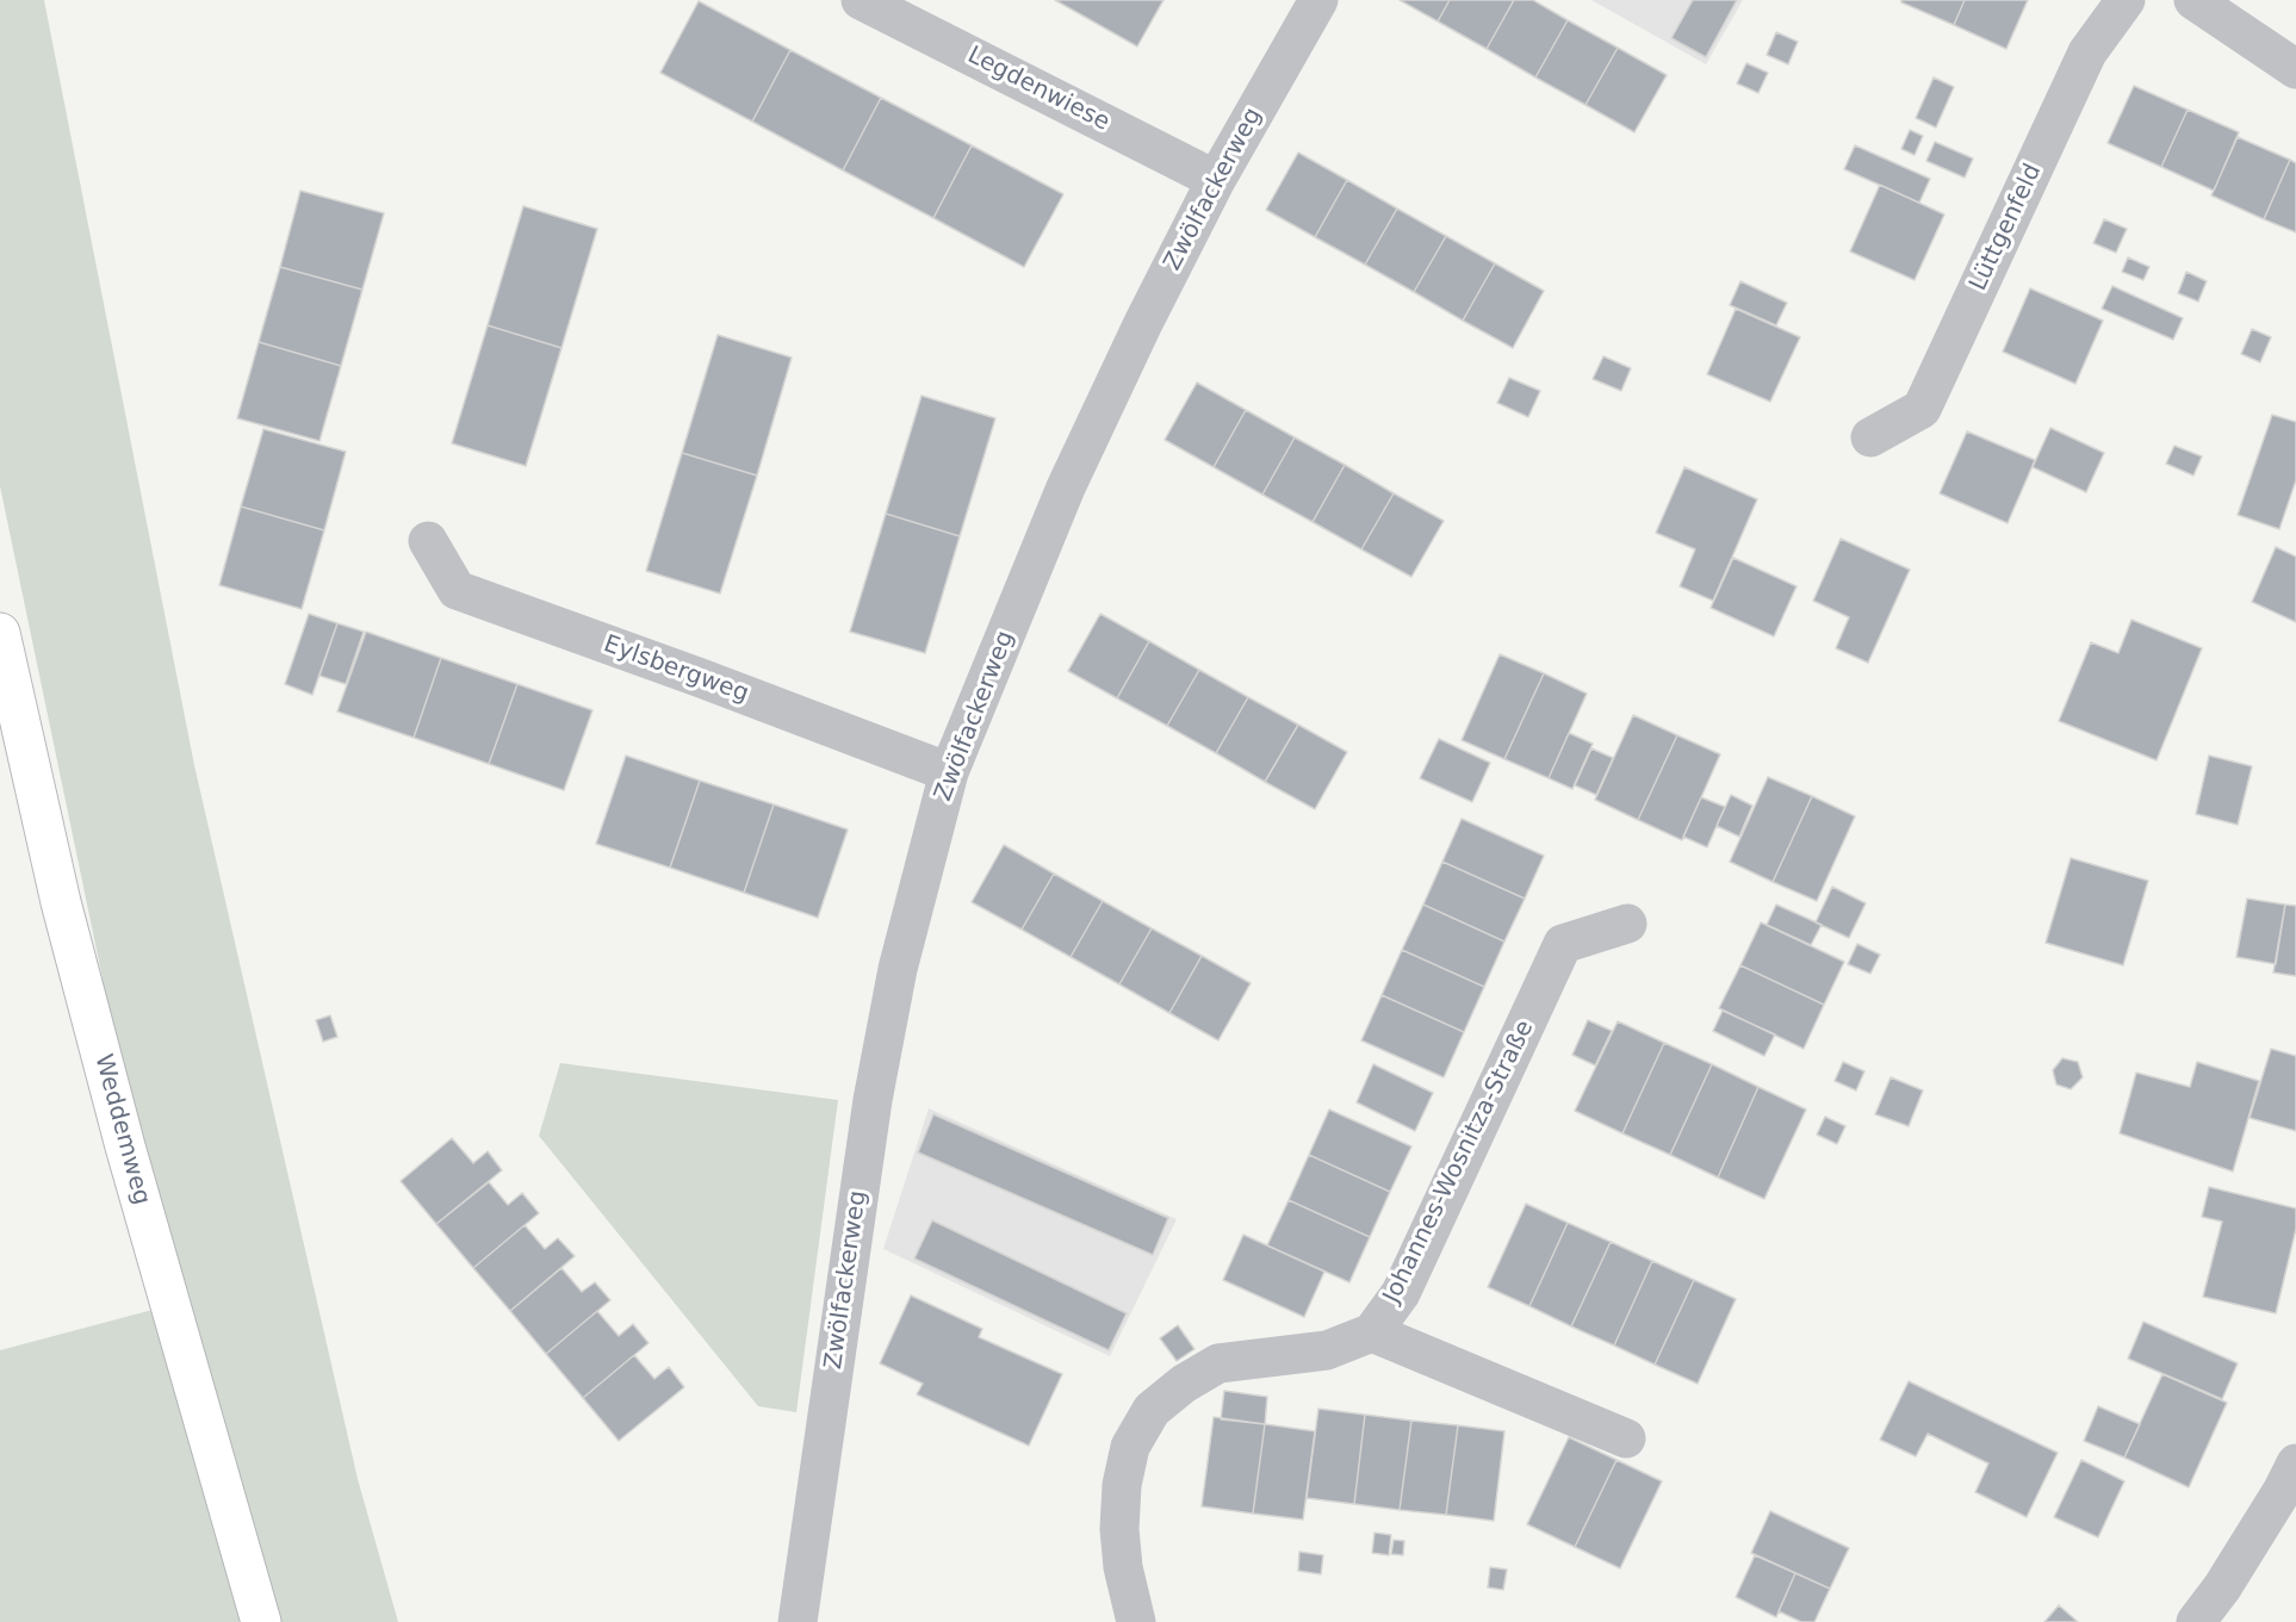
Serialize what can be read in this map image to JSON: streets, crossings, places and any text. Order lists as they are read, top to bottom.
{
  "streets": {
    "main road": ["Weddemweg"],
    "street": [
      "Legdenwiese",
      "Zwölfackerweg",
      "Lüttgenfeld",
      "Eylsbergweg",
      "Johannes-Wosnitza-Straße"
    ]
  },
  "crossings": [
    ["Legdenwiese", "Zwölfackerweg"],
    ["Zwölfackerweg", "Eylsbergweg"]
  ]
}
